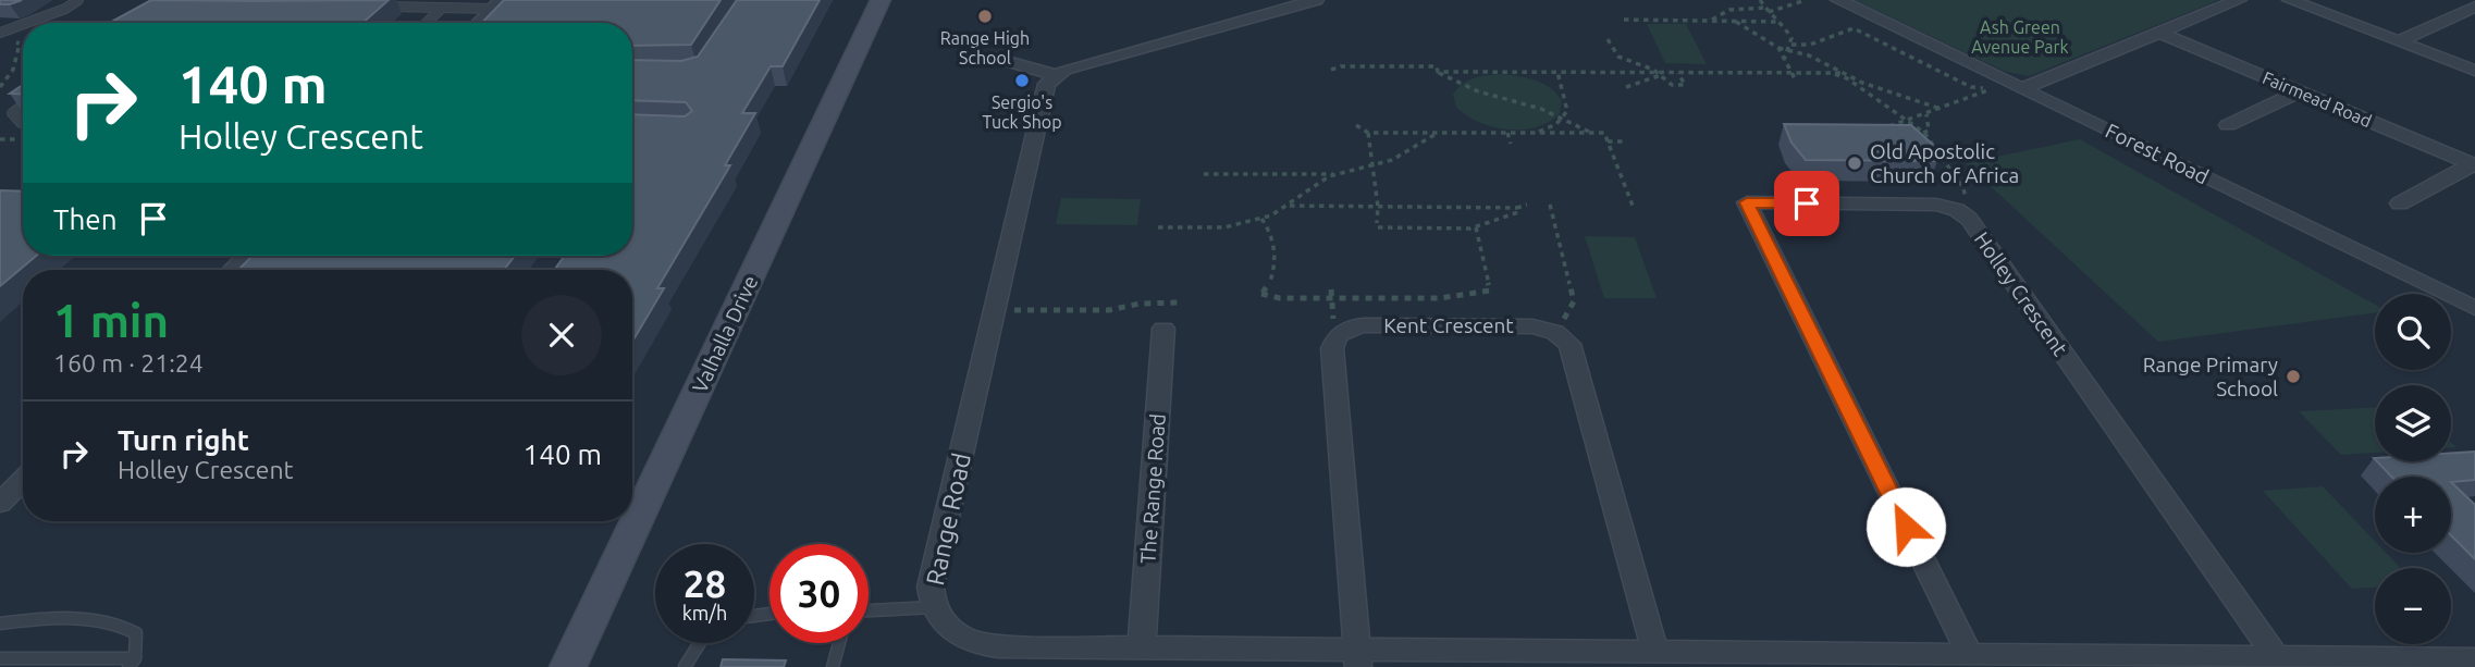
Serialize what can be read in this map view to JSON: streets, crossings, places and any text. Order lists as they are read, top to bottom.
{
  "streets": {
    "main road": ["Valhalla Drive"],
    "street": [
      "Fairmead Road",
      "Forest Road",
      "Holley Crescent",
      "Kent Crescent",
      "The Range Road",
      "Range Road"
    ]
  },
  "crossings": [
    ["Holley Crescent", "Range Road"],
    ["Kent Crescent", "Range Road"],
    ["The Range Road", "Range Road"]
  ],
  "parks": ["Ash Green Avenue Park"],
  "places": [
    "Range High School",
    "Sergio's Tuck Shop",
    "Old Apostolic Church of Africa",
    "Range Primary School"
  ],
  "page": {
    "turn": ["140 m", "Holley Crescent"],
    "then": "Then",
    "heading": ["1 min", "160 m · 21:24"],
    "map_buttons": ["+", "−"],
    "list": [
      {
        "name": "Turn right",
        "note": "Holley Crescent",
        "value": "140 m"
      }
    ],
    "speed": "28 km/h",
    "limit": "30"
  }
}
